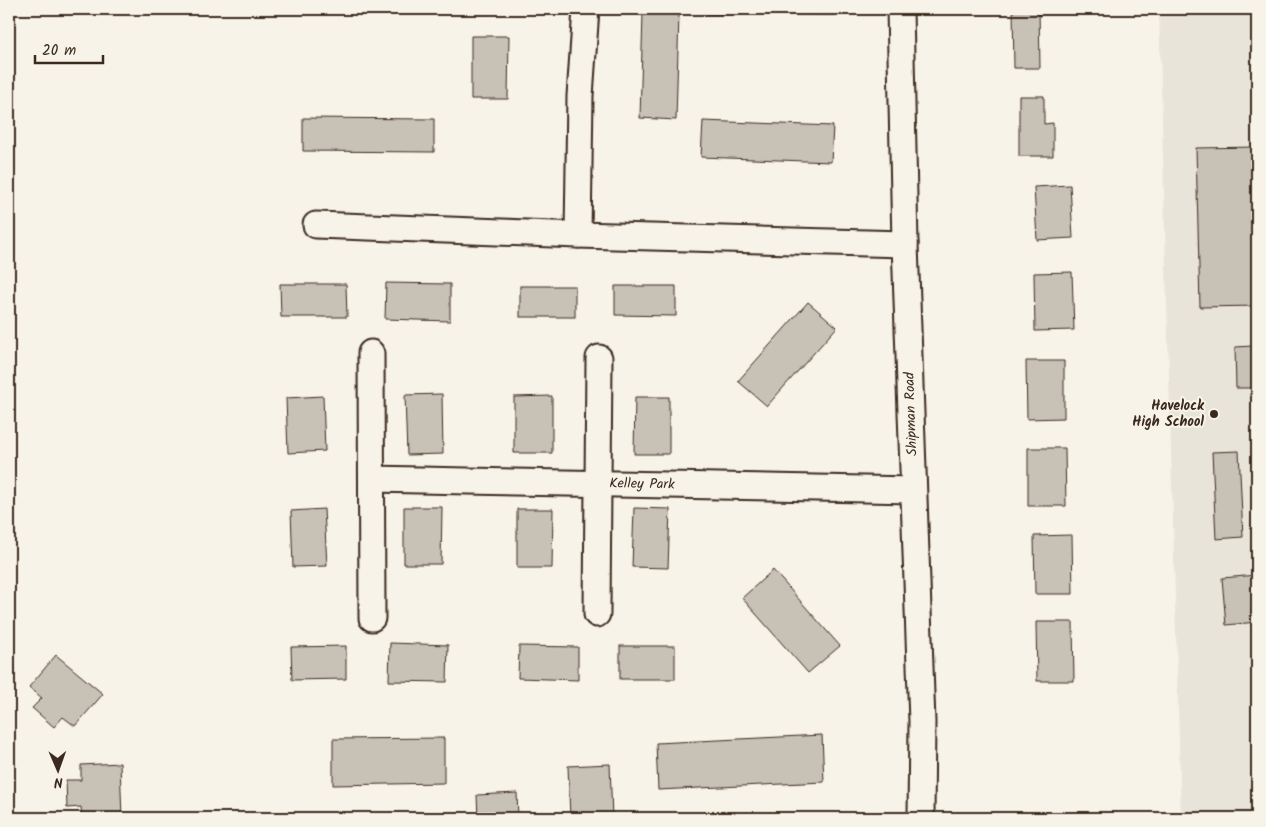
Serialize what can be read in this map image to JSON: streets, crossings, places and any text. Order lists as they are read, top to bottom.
{
  "streets": {
    "street": ["Shipman Road", "Kelley Park"]
  },
  "crossings": [
    ["Shipman Road", "Kelley Park"]
  ],
  "places": ["Havelock High School"],
  "scale_bar": "20 m",
  "north": "bottom"
}
